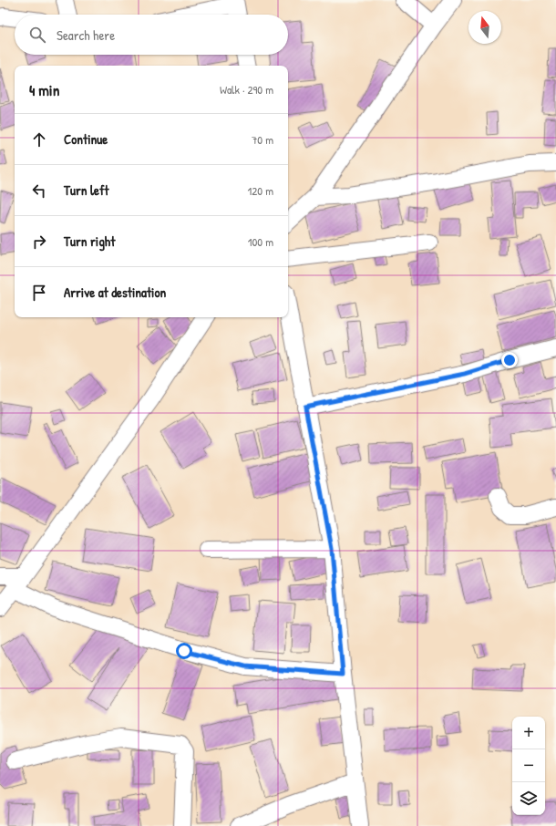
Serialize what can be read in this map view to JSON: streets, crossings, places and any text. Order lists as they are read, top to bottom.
{
  "north": "top",
  "page": {
    "search": "Search here",
    "heading": ["4 min", "Walk · 290 m"],
    "list": [
      ["Continue", "70 m"],
      ["Turn left", "120 m"],
      ["Turn right", "100 m"],
      "Arrive at destination"
    ],
    "map_buttons": ["+", "−"]
  }
}
